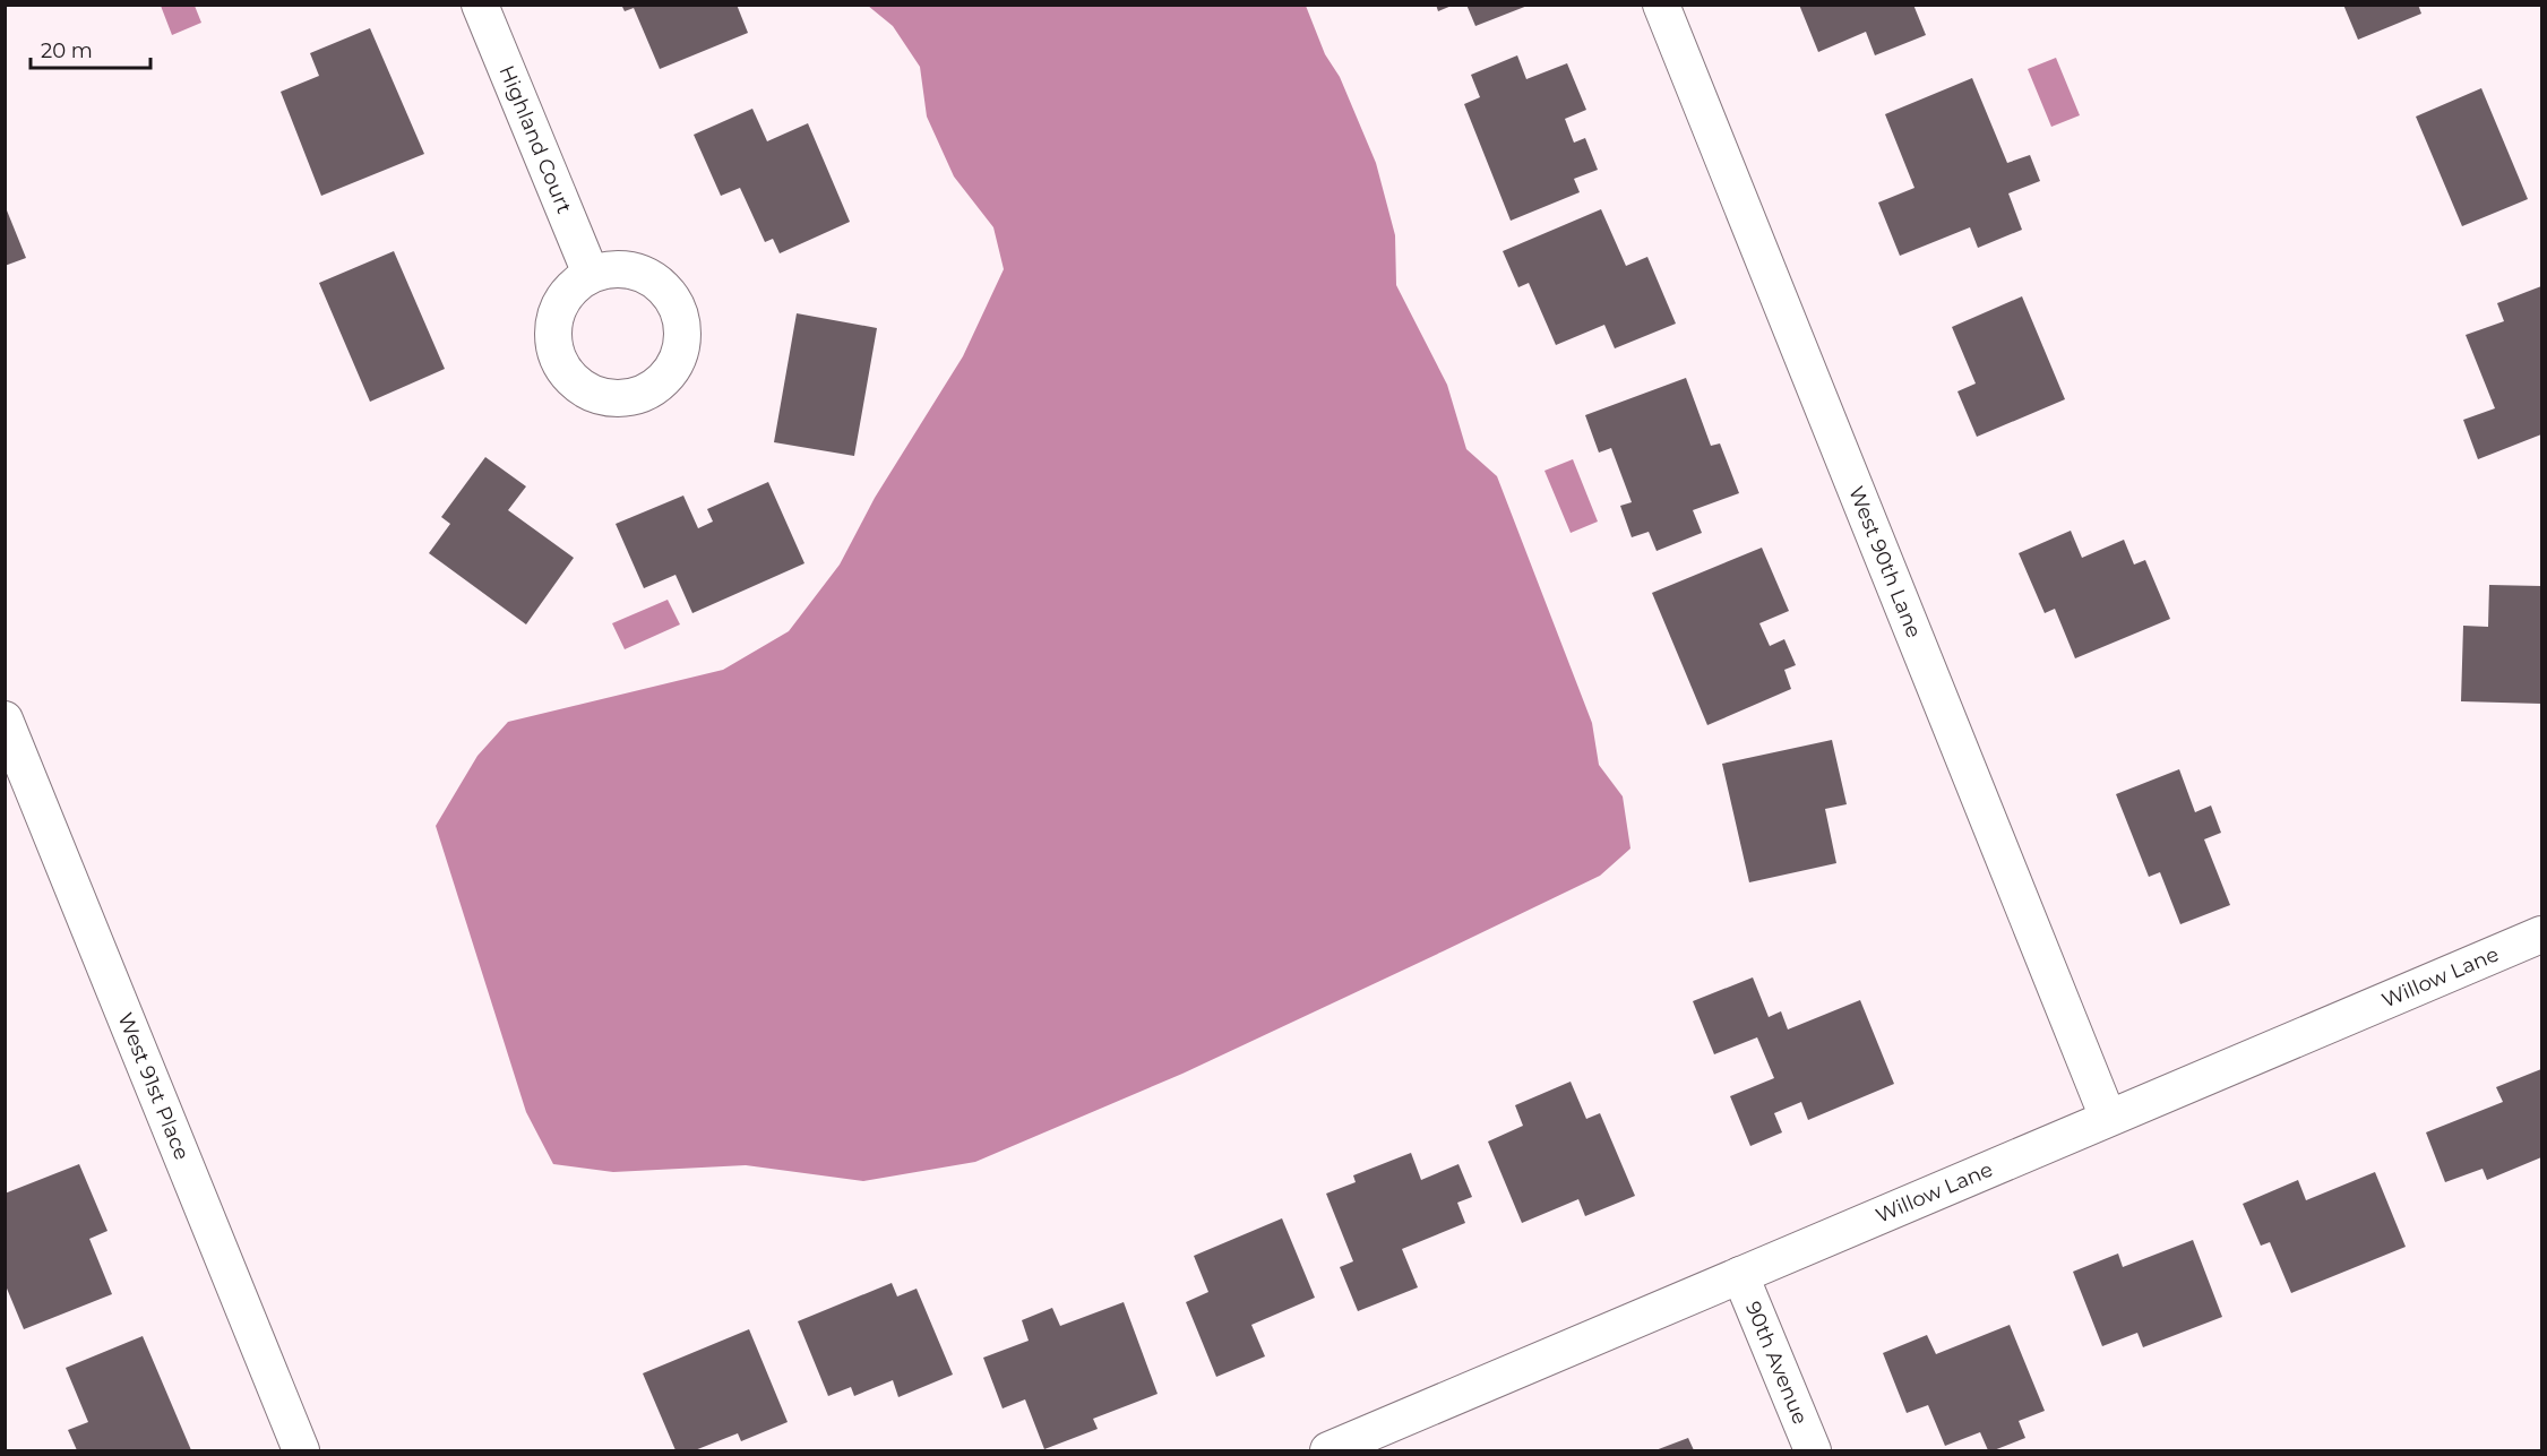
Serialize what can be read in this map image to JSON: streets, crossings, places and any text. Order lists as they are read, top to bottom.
{
  "streets": {
    "street": [
      "Highland Court",
      "West 90th Lane",
      "Willow Lane",
      "West 91st Place",
      "90th Avenue"
    ]
  },
  "crossings": [
    ["West 90th Lane", "Willow Lane"],
    ["Willow Lane", "90th Avenue"]
  ],
  "scale_bar": "20 m"
}
